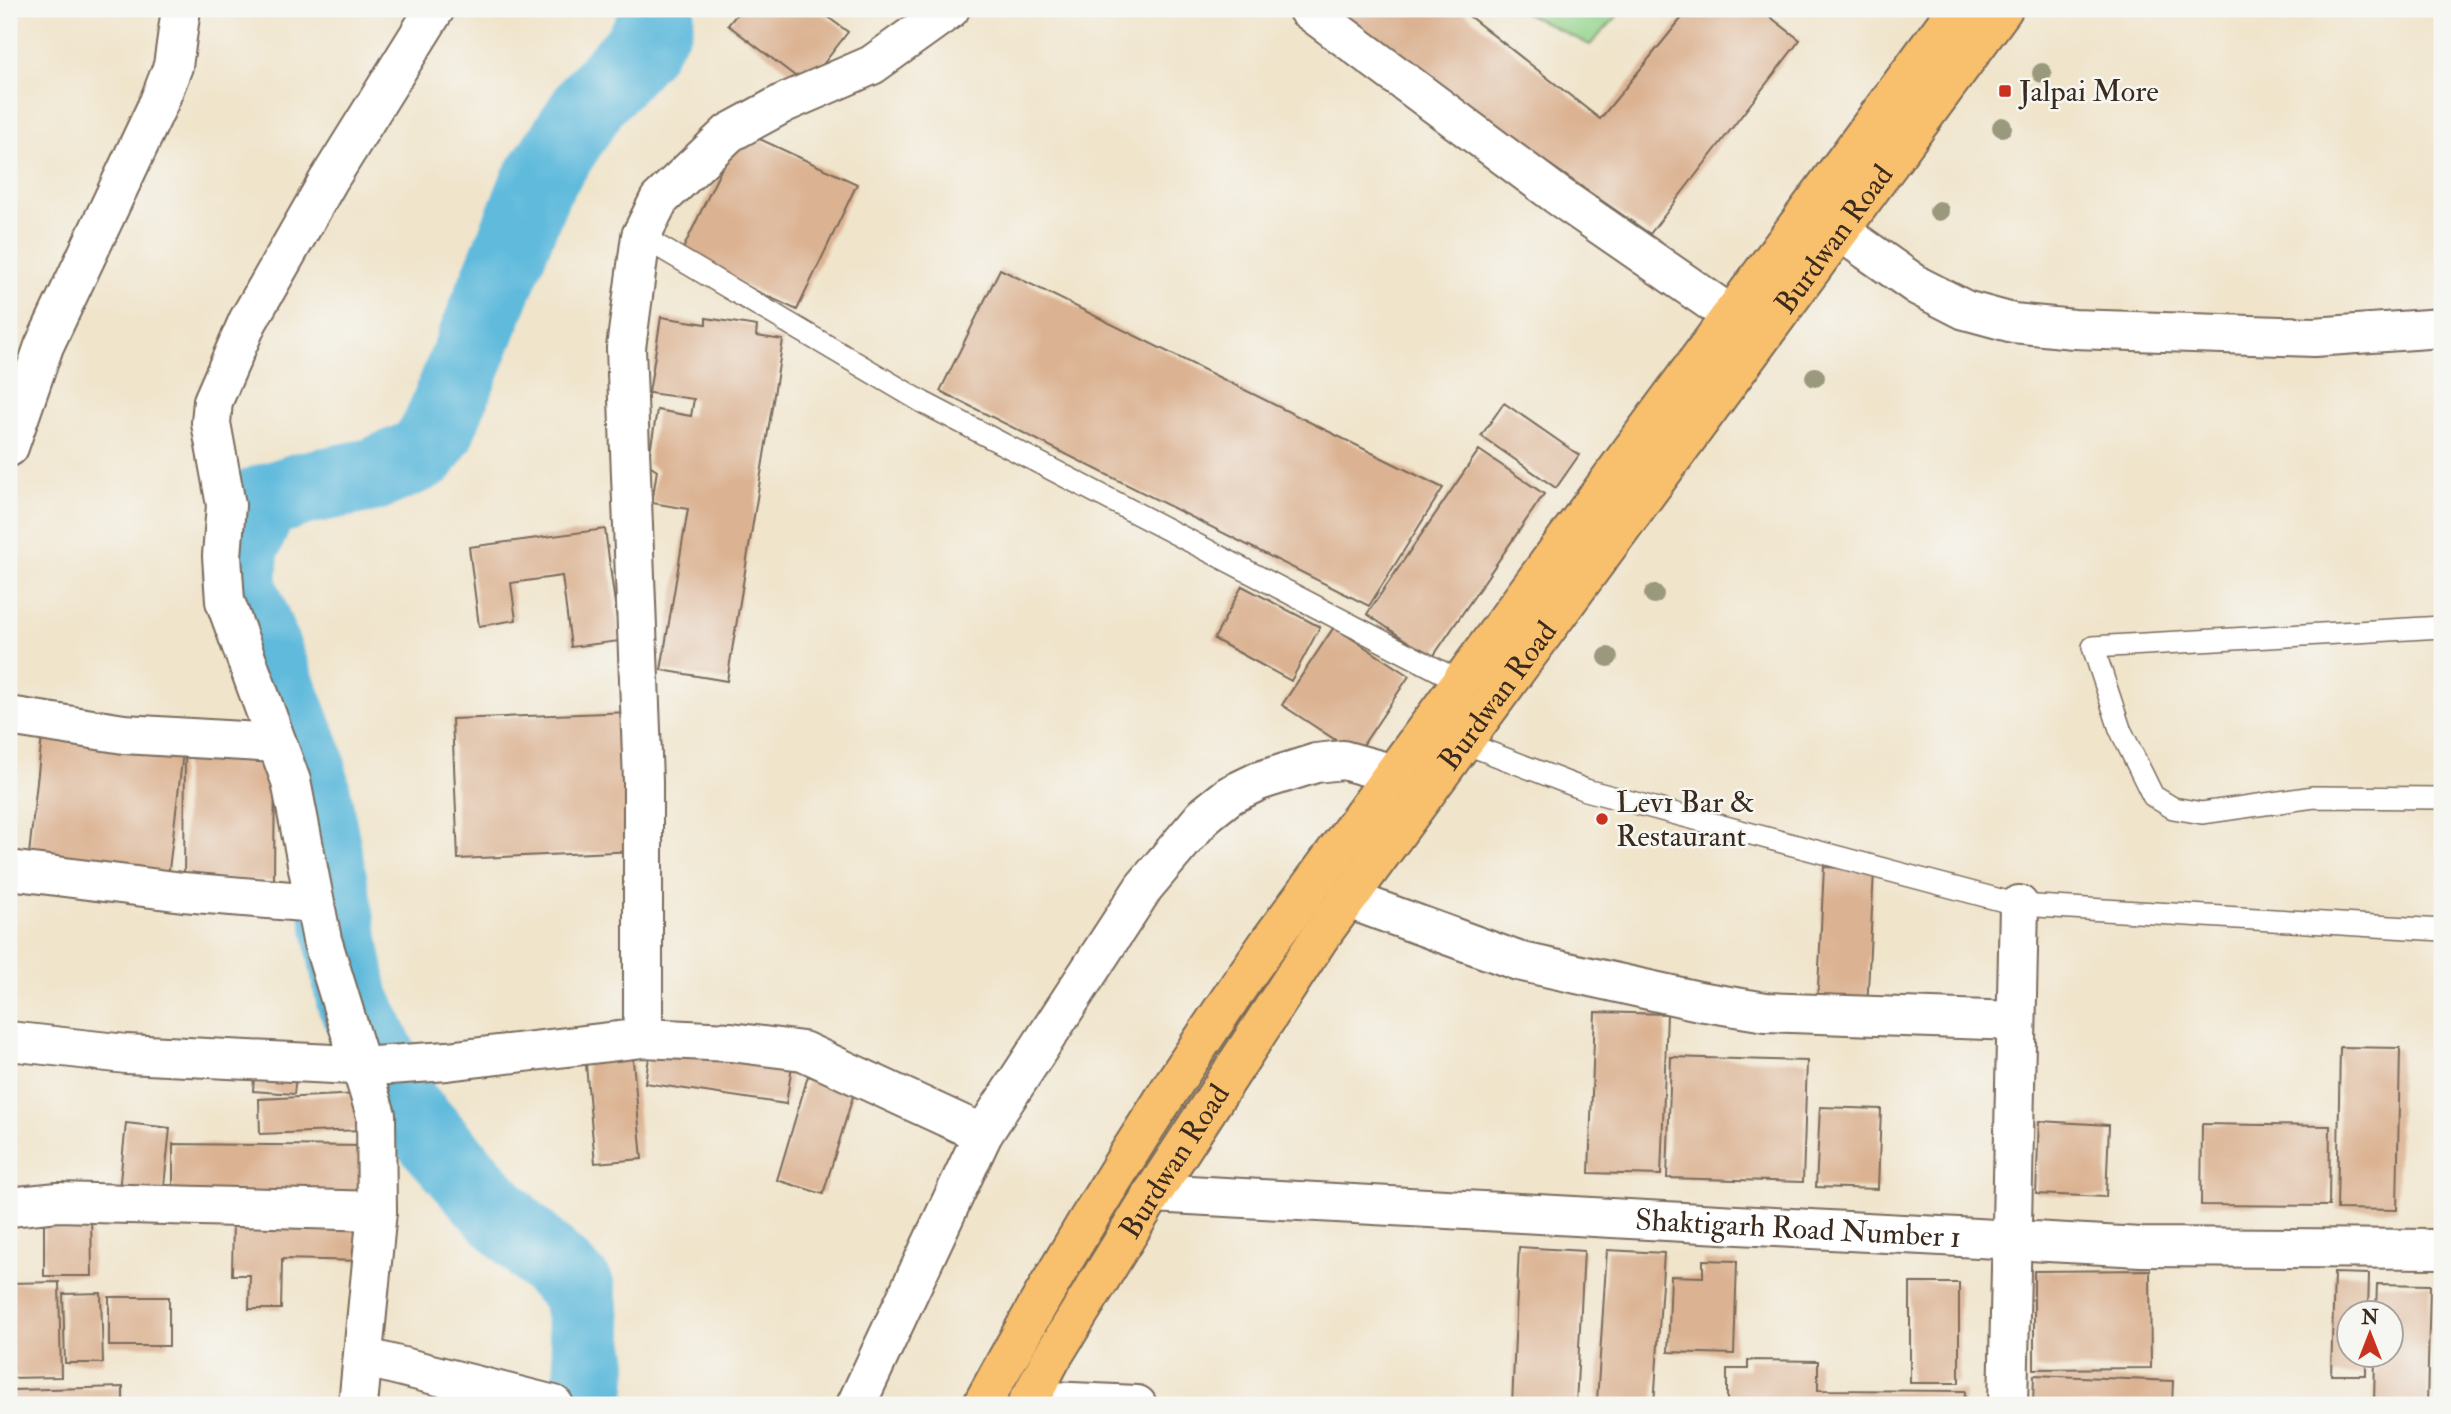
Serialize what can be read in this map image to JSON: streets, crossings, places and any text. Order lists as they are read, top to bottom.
{
  "streets": {
    "main road": ["Burdwan Road"],
    "street": ["Shaktigarh Road Number 1"]
  },
  "crossings": [
    ["Burdwan Road", "Shaktigarh Road Number 1"]
  ],
  "places": {
    "transit": ["Jalpai More"],
    "other": ["Lev1 Bar & Restaurant"]
  },
  "north": "top"
}
